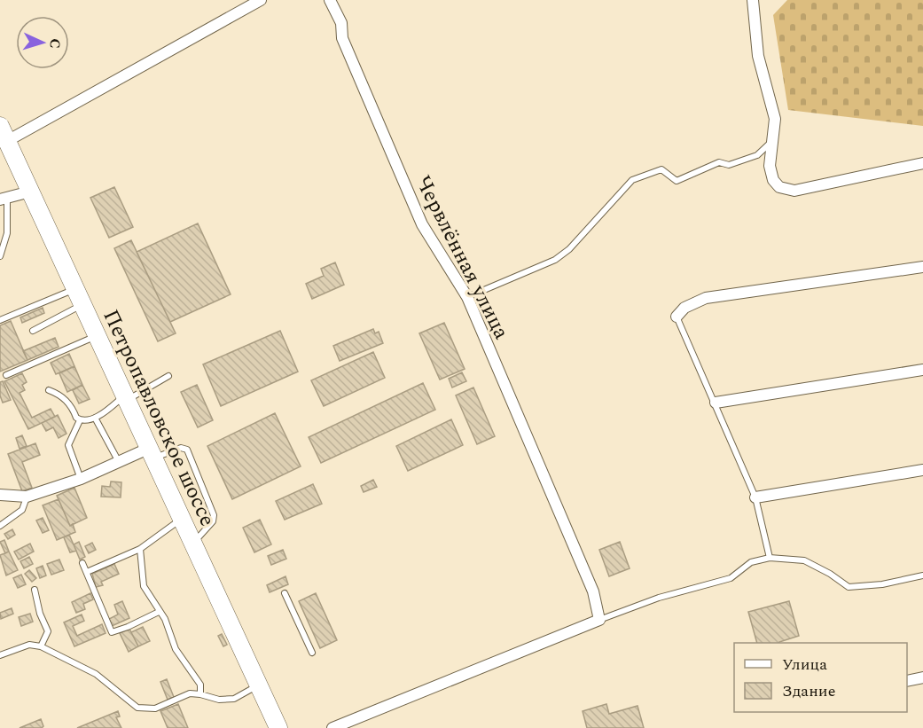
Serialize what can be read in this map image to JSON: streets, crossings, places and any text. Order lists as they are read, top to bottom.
{
  "streets": {
    "main road": ["Петропавловское шоссе"],
    "street": ["Червлённая улица"]
  },
  "legend": ["Улица", "Здание"],
  "north": "right"
}
